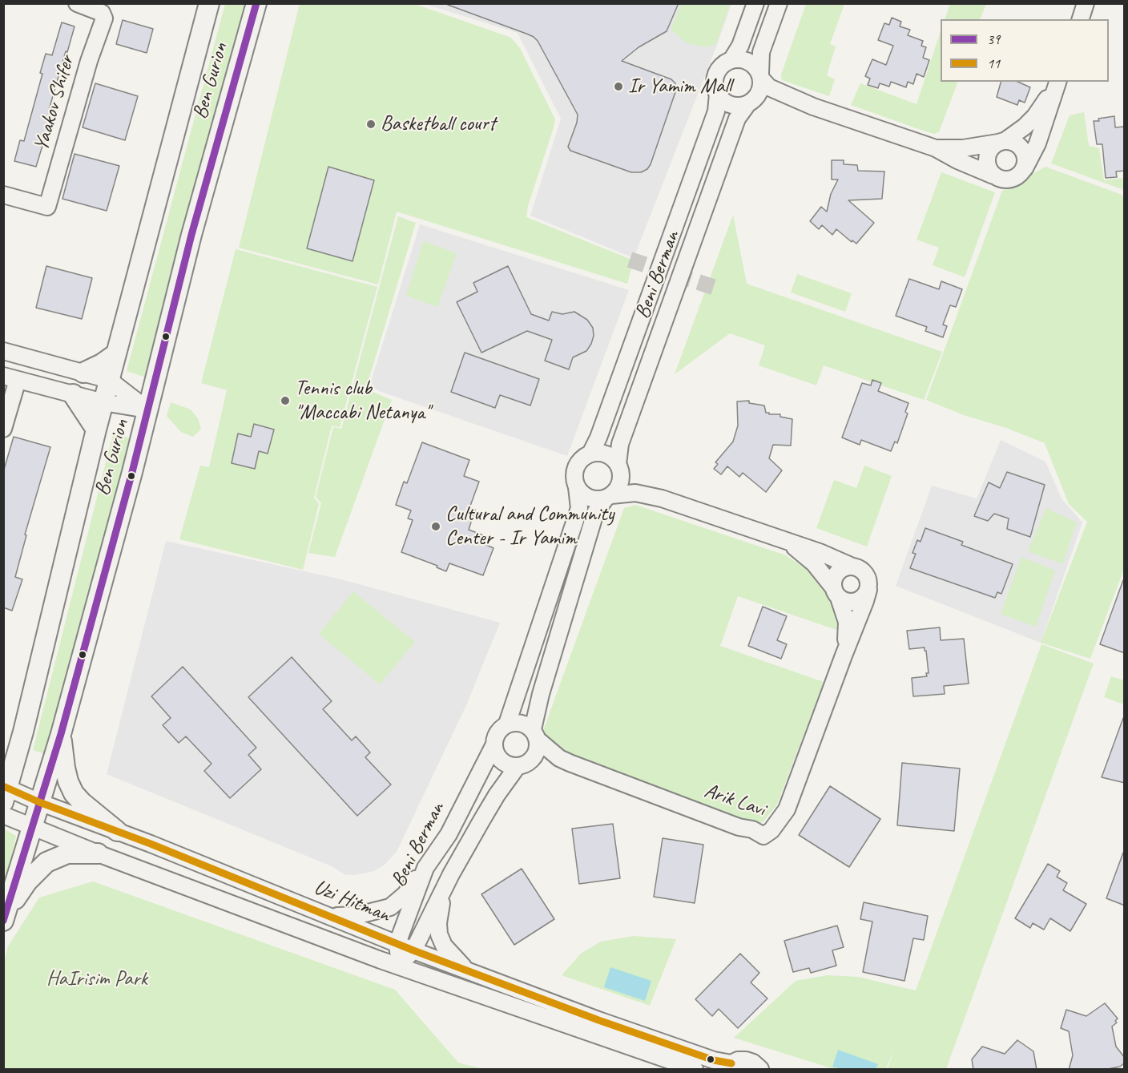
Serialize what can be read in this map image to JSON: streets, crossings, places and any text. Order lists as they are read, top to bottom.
{
  "streets": {
    "main road": ["Ben Gurion"],
    "street": [
      "Yaakov Shifer",
      "Beni Berman",
      "Arik Lavi",
      "Uzi Hitman"
    ]
  },
  "crossings": [
    ["Ben Gurion", "Uzi Hitman"],
    ["Beni Berman", "Arik Lavi"],
    ["Beni Berman", "Uzi Hitman"]
  ],
  "parks": ["HaIrisim Park"],
  "places": [
    "Ir Yamim Mall",
    "Basketball court",
    "Tennis club \"Maccabi Netanya\"",
    "Cultural and Community Center - Ir Yamim"
  ],
  "lines": ["transit line 39", "transit line 11"],
  "legend": ["39", "11"]
}
